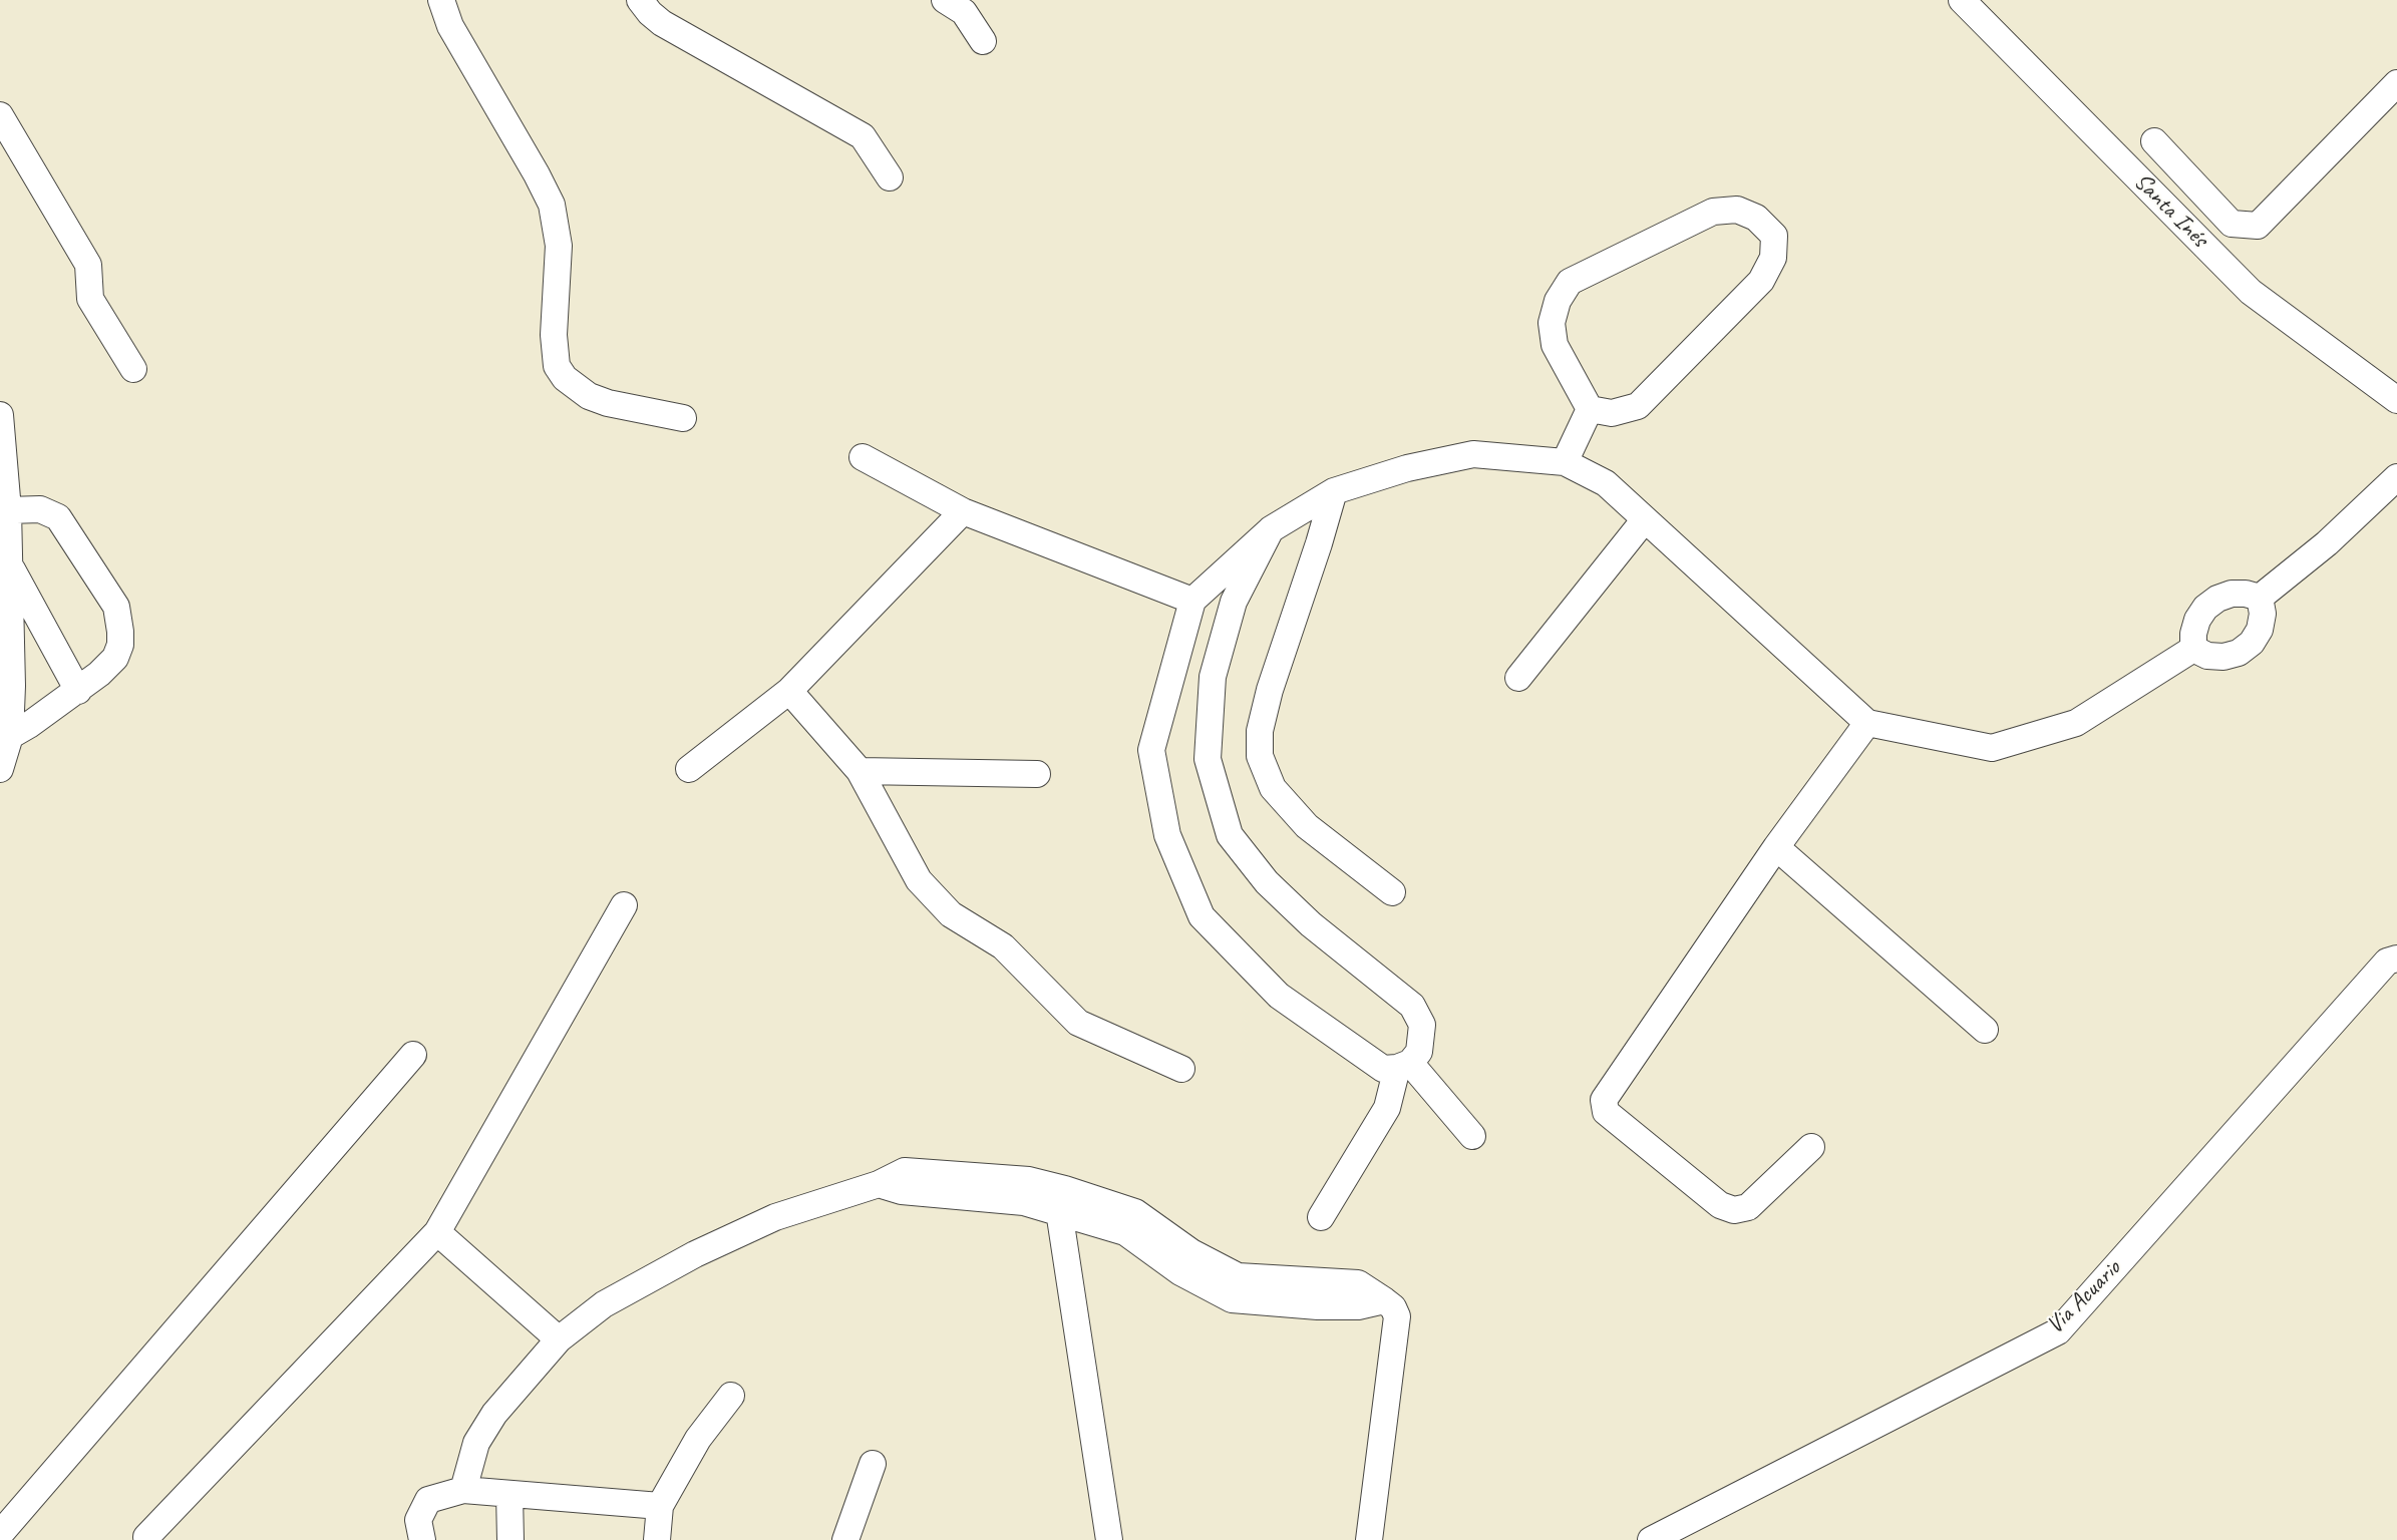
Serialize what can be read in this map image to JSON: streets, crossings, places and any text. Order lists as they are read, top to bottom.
{
  "streets": {
    "street": ["Santa Inés", "Via Acuario"]
  }
}
